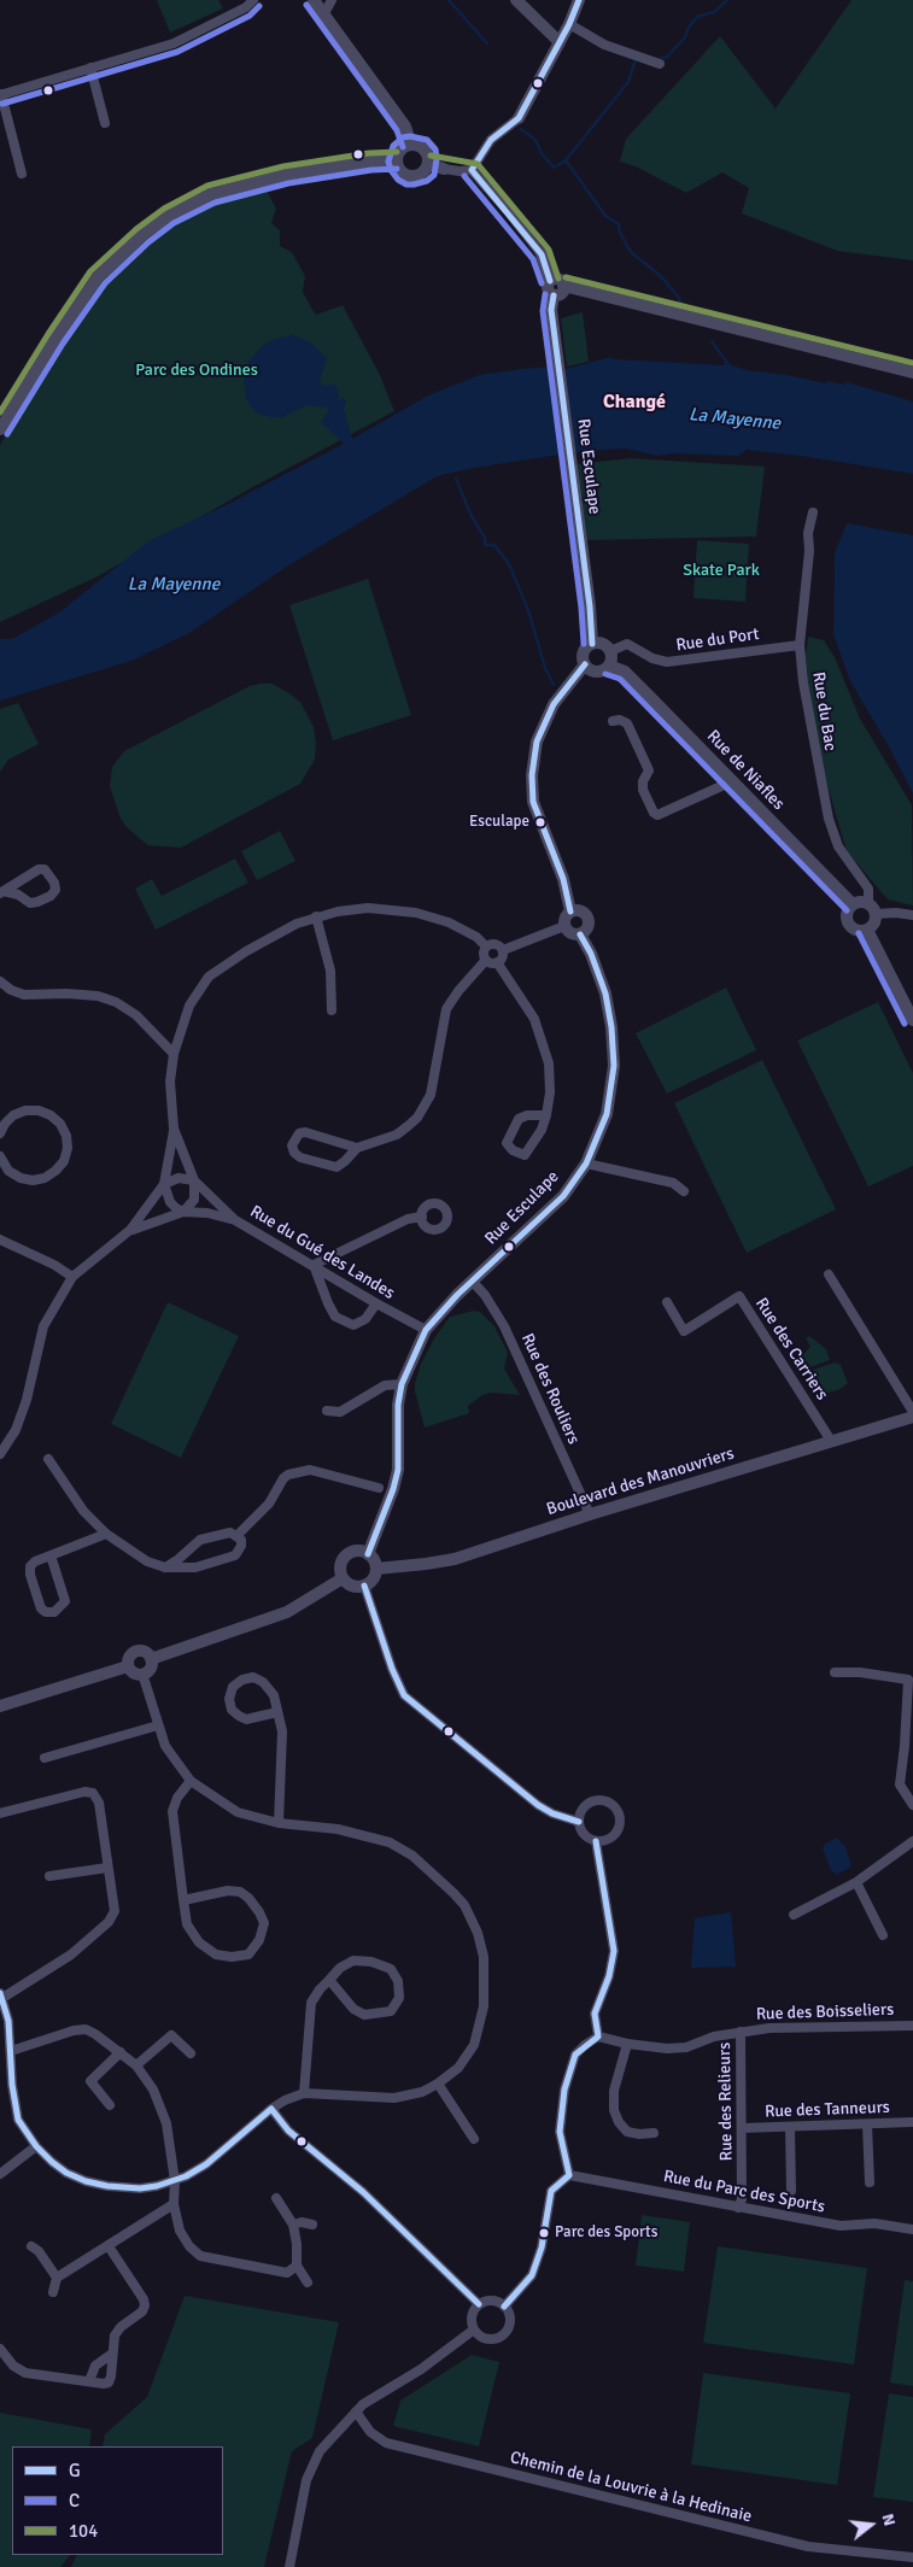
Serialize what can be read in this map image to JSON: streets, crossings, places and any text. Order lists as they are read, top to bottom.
{
  "streets": {
    "street": [
      "Rue Esculape",
      "Rue du Port",
      "Rue du Bac",
      "Rue de Niafles",
      "Rue du Gué des Landes",
      "Rue des Carriers",
      "Rue des Rouliers",
      "Boulevard des Manouvriers",
      "Rue des Boisseliers",
      "Rue des Relieurs",
      "Rue des Tanneurs",
      "Rue du Parc des Sports",
      "Chemin de la Louvrie à la Hedinaie"
    ]
  },
  "crossings": [
    ["Rue Esculape", "Rue du Port"],
    ["Rue Esculape", "Rue de Niafles"],
    ["Rue Esculape", "Rue du Gué des Landes"],
    ["Rue Esculape", "Rue des Rouliers"],
    ["Rue Esculape", "Boulevard des Manouvriers"],
    ["Rue du Port", "Rue du Bac"],
    ["Rue du Port", "Rue de Niafles"],
    ["Rue du Bac", "Rue de Niafles"],
    ["Rue des Carriers", "Boulevard des Manouvriers"],
    ["Rue des Rouliers", "Boulevard des Manouvriers"],
    ["Rue des Boisseliers", "Rue des Relieurs"],
    ["Rue des Relieurs", "Rue des Tanneurs"],
    ["Rue des Relieurs", "Rue du Parc des Sports"]
  ],
  "districts": ["Changé"],
  "water": ["La Mayenne"],
  "parks": ["Parc des Ondines", "Skate Park"],
  "places": ["Esculape", "Parc des Sports"],
  "lines": ["transit line G", "transit line C", "transit line 104"],
  "legend": ["G", "C", "104"],
  "north": "right"
}
